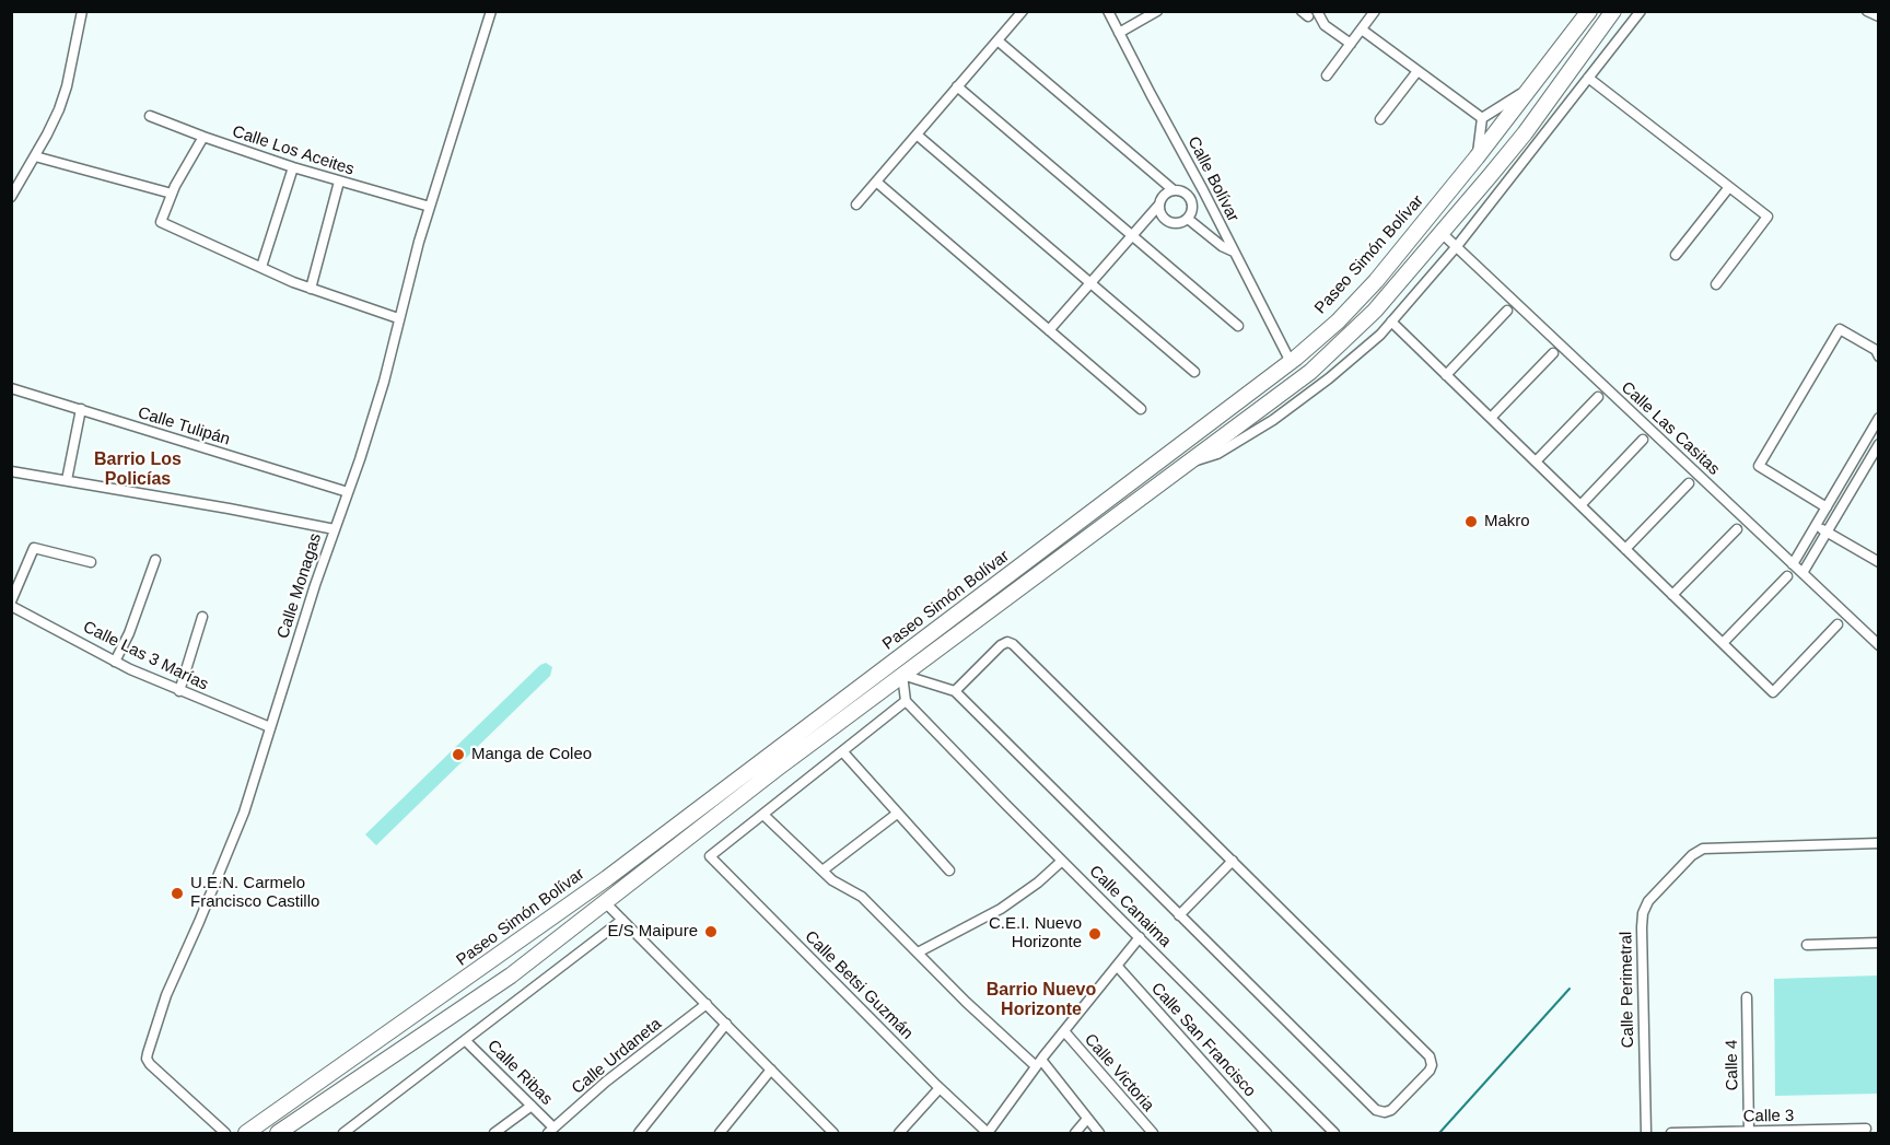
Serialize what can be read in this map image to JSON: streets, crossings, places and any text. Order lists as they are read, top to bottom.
{
  "streets": {
    "main road": ["Paseo Simón Bolívar"],
    "street": [
      "Calle Los Aceites",
      "Calle Bolívar",
      "Calle Tulipán",
      "Calle Las Casitas",
      "Calle Monagas",
      "Calle Las 3 Marías",
      "Calle Canaima",
      "Calle Betsi Guzmán",
      "Calle Perimetral",
      "Calle San Francisco",
      "Calle Urdaneta",
      "Calle 4",
      "Calle Ribas",
      "Calle Victoria",
      "Calle 3"
    ]
  },
  "crossings": [
    ["Calle Los Aceites", "Calle Monagas"],
    ["Calle Bolívar", "Paseo Simón Bolívar"],
    ["Paseo Simón Bolívar", "Calle Las Casitas"],
    ["Calle Tulipán", "Calle Monagas"],
    ["Calle Monagas", "Calle Las 3 Marías"],
    ["Calle Urdaneta", "Calle Ribas"],
    ["Calle 4", "Calle 3"]
  ],
  "districts": ["Barrio Los Policías", "Barrio Nuevo Horizonte"],
  "places": [
    "Makro",
    "Manga de Coleo",
    "U.E.N. Carmelo Francisco Castillo",
    "E/S Maipure",
    "C.E.I. Nuevo Horizonte"
  ]
}
